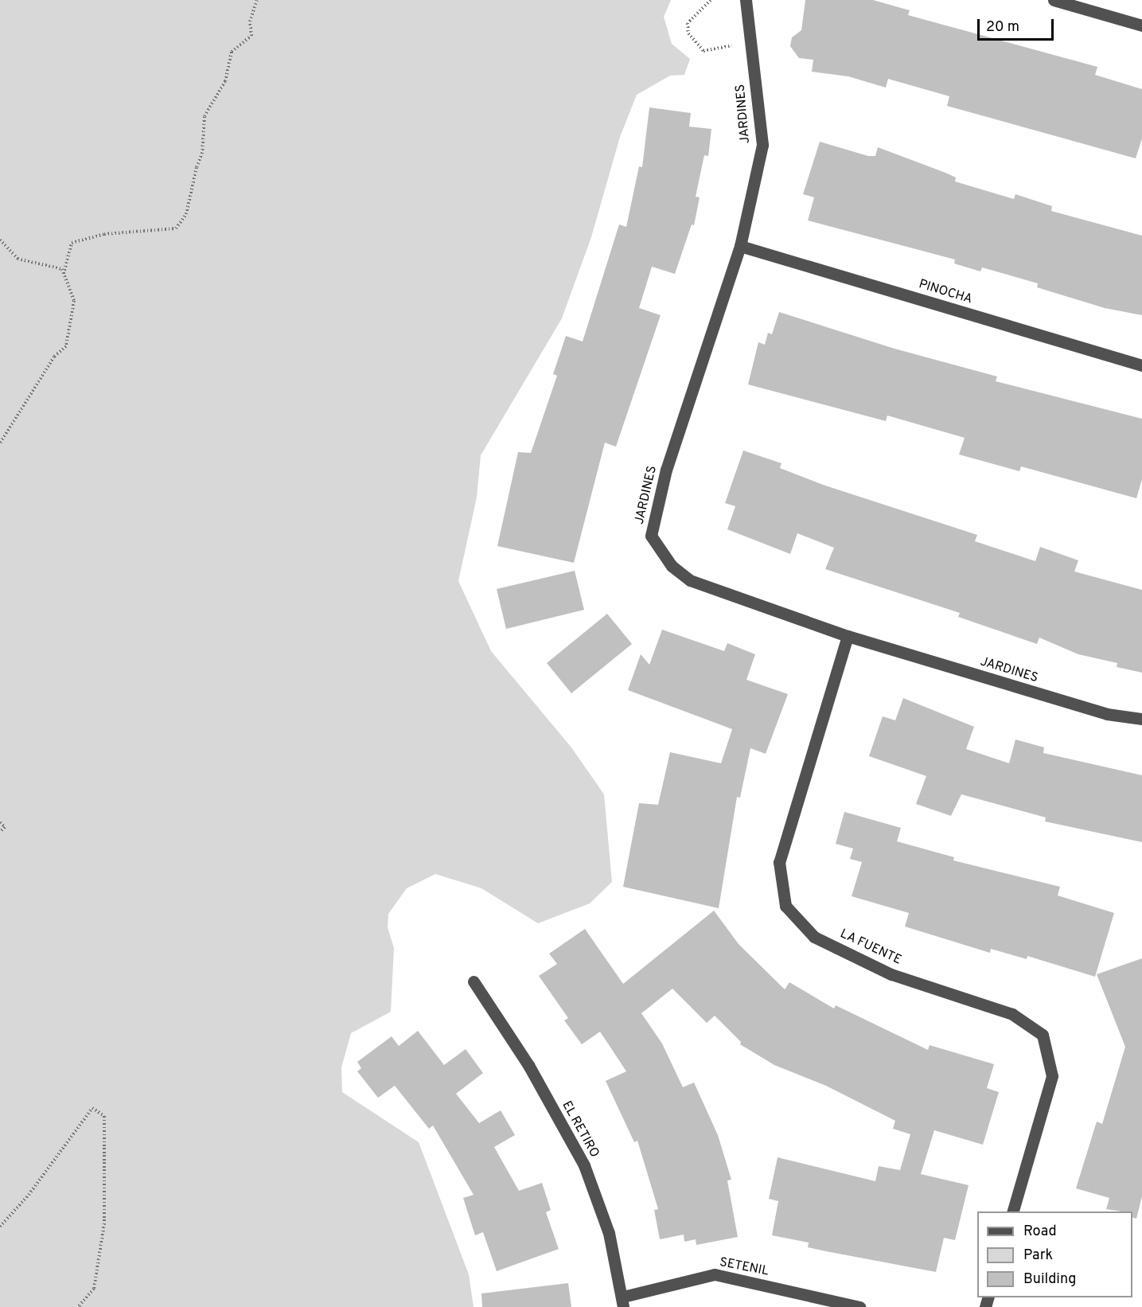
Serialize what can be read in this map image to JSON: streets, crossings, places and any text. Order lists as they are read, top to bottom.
{
  "streets": {
    "street": [
      "JARDINES",
      "PINOCHA",
      "LA FUENTE",
      "EL RETIRO",
      "SETENIL"
    ]
  },
  "crossings": [
    ["JARDINES", "PINOCHA"],
    ["JARDINES", "LA FUENTE"],
    ["EL RETIRO", "SETENIL"]
  ],
  "legend": ["Road", "Park", "Building"],
  "scale_bar": "20 m"
}
